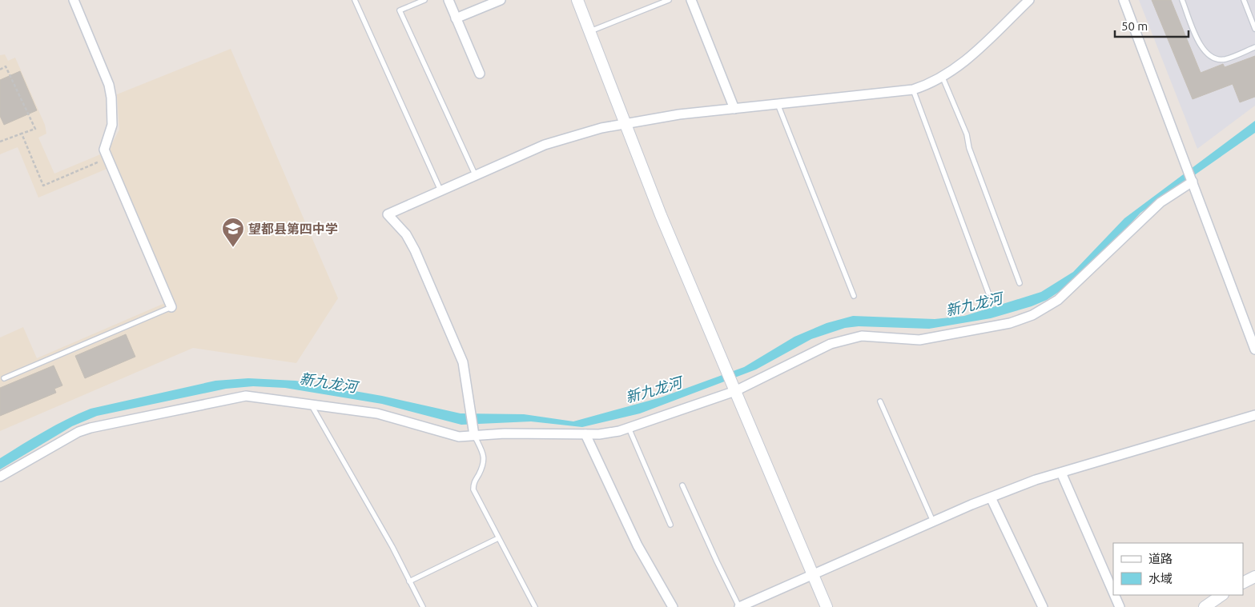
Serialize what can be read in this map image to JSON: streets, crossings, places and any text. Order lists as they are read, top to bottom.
{
  "water": ["新九龙河"],
  "places": {
    "school or university": ["望都县第四中学"]
  },
  "legend": ["道路", "水域"],
  "scale_bar": "50 m"
}
